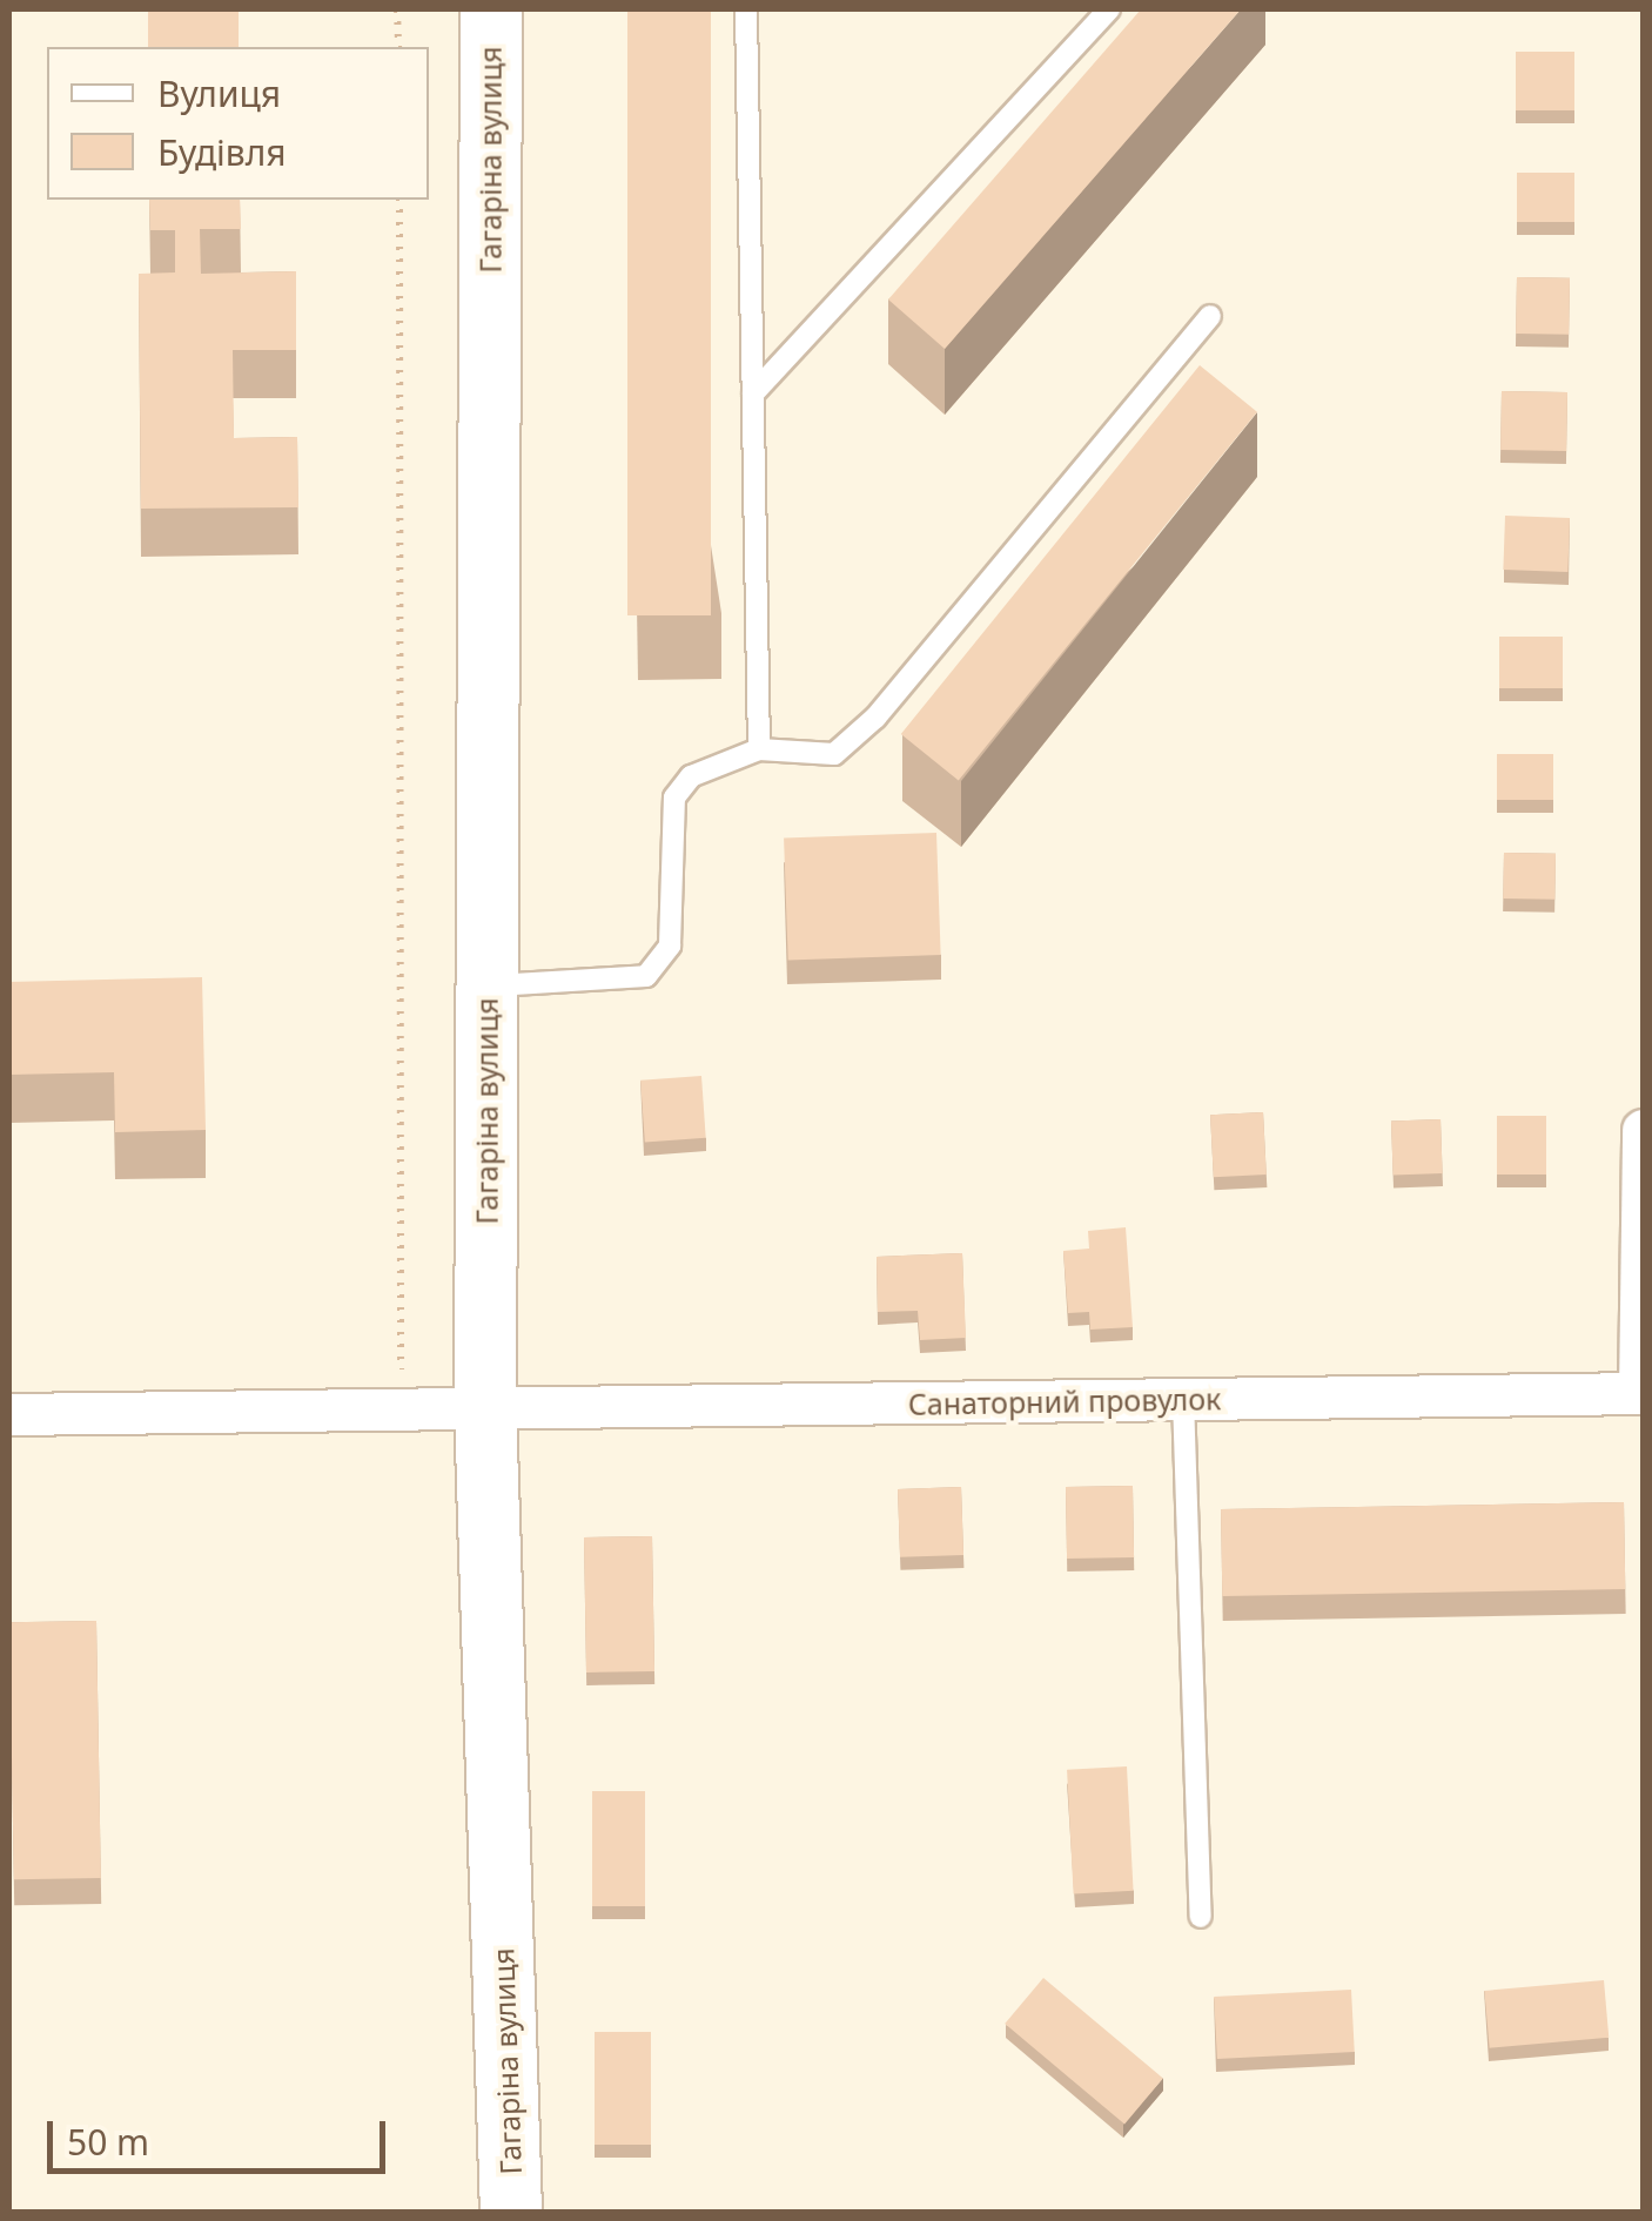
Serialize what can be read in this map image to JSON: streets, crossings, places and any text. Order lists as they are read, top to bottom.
{
  "streets": {
    "main road": ["Гагаріна вулиця"],
    "street": ["Санаторний провулок"]
  },
  "crossings": [
    ["Гагаріна вулиця", "Санаторний провулок"]
  ],
  "legend": ["Вулиця", "Будівля"],
  "scale_bar": "50 m"
}
